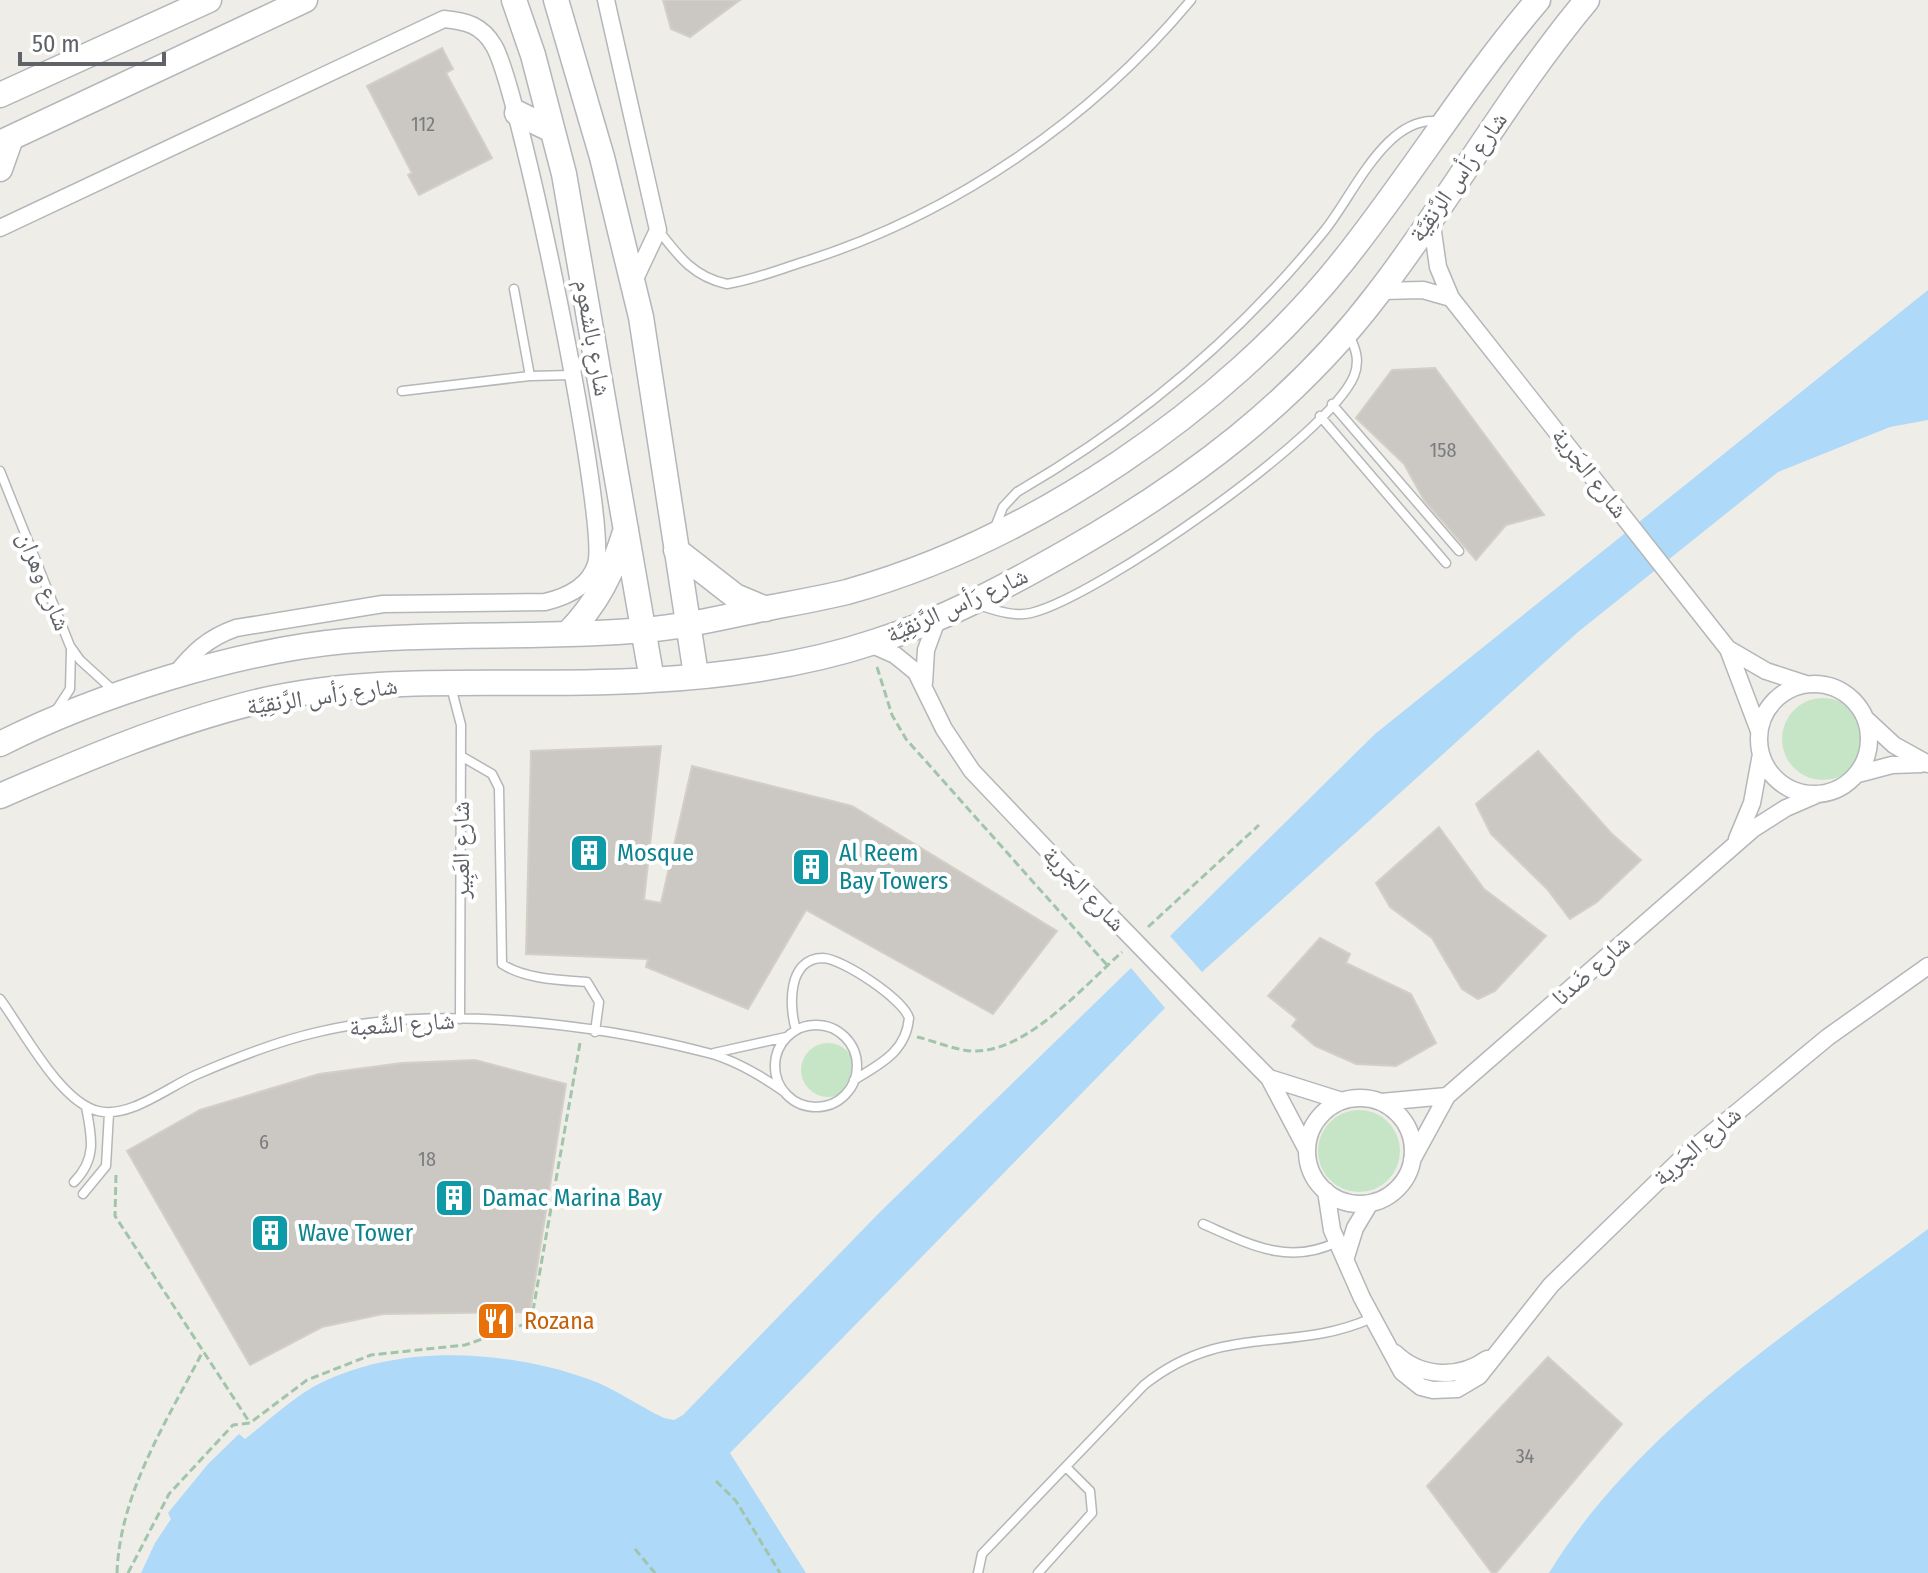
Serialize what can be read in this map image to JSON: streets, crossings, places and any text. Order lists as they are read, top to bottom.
{
  "streets": {
    "street": [
      "شارع رَأس الرَّنقِيَّة",
      "شارع بالشعوم",
      "شارع الجَرية",
      "شارع ضَدنا"
    ],
    "lane": ["شارع وهران", "شارع العَبِير", "شارع الشِّعبة"]
  },
  "crossings": [
    ["شارع رَأس الرَّنقِيَّة", "شارع بالشعوم"],
    ["شارع رَأس الرَّنقِيَّة", "شارع الجَرية"],
    ["شارع رَأس الرَّنقِيَّة", "شارع وهران"],
    ["شارع رَأس الرَّنقِيَّة", "شارع العَبِير"],
    ["شارع الجَرية", "شارع ضَدنا"],
    ["شارع العَبِير", "شارع الشِّعبة"]
  ],
  "places": {
    "building": [
      "Mosque",
      "Al Reem Bay Towers",
      "Damac Marina Bay",
      "Wave Tower"
    ],
    "restaurant": ["Rozana"]
  },
  "house_numbers": [
    "112",
    "158",
    "6",
    "18",
    "34"
  ],
  "scale_bar": "50 m"
}
